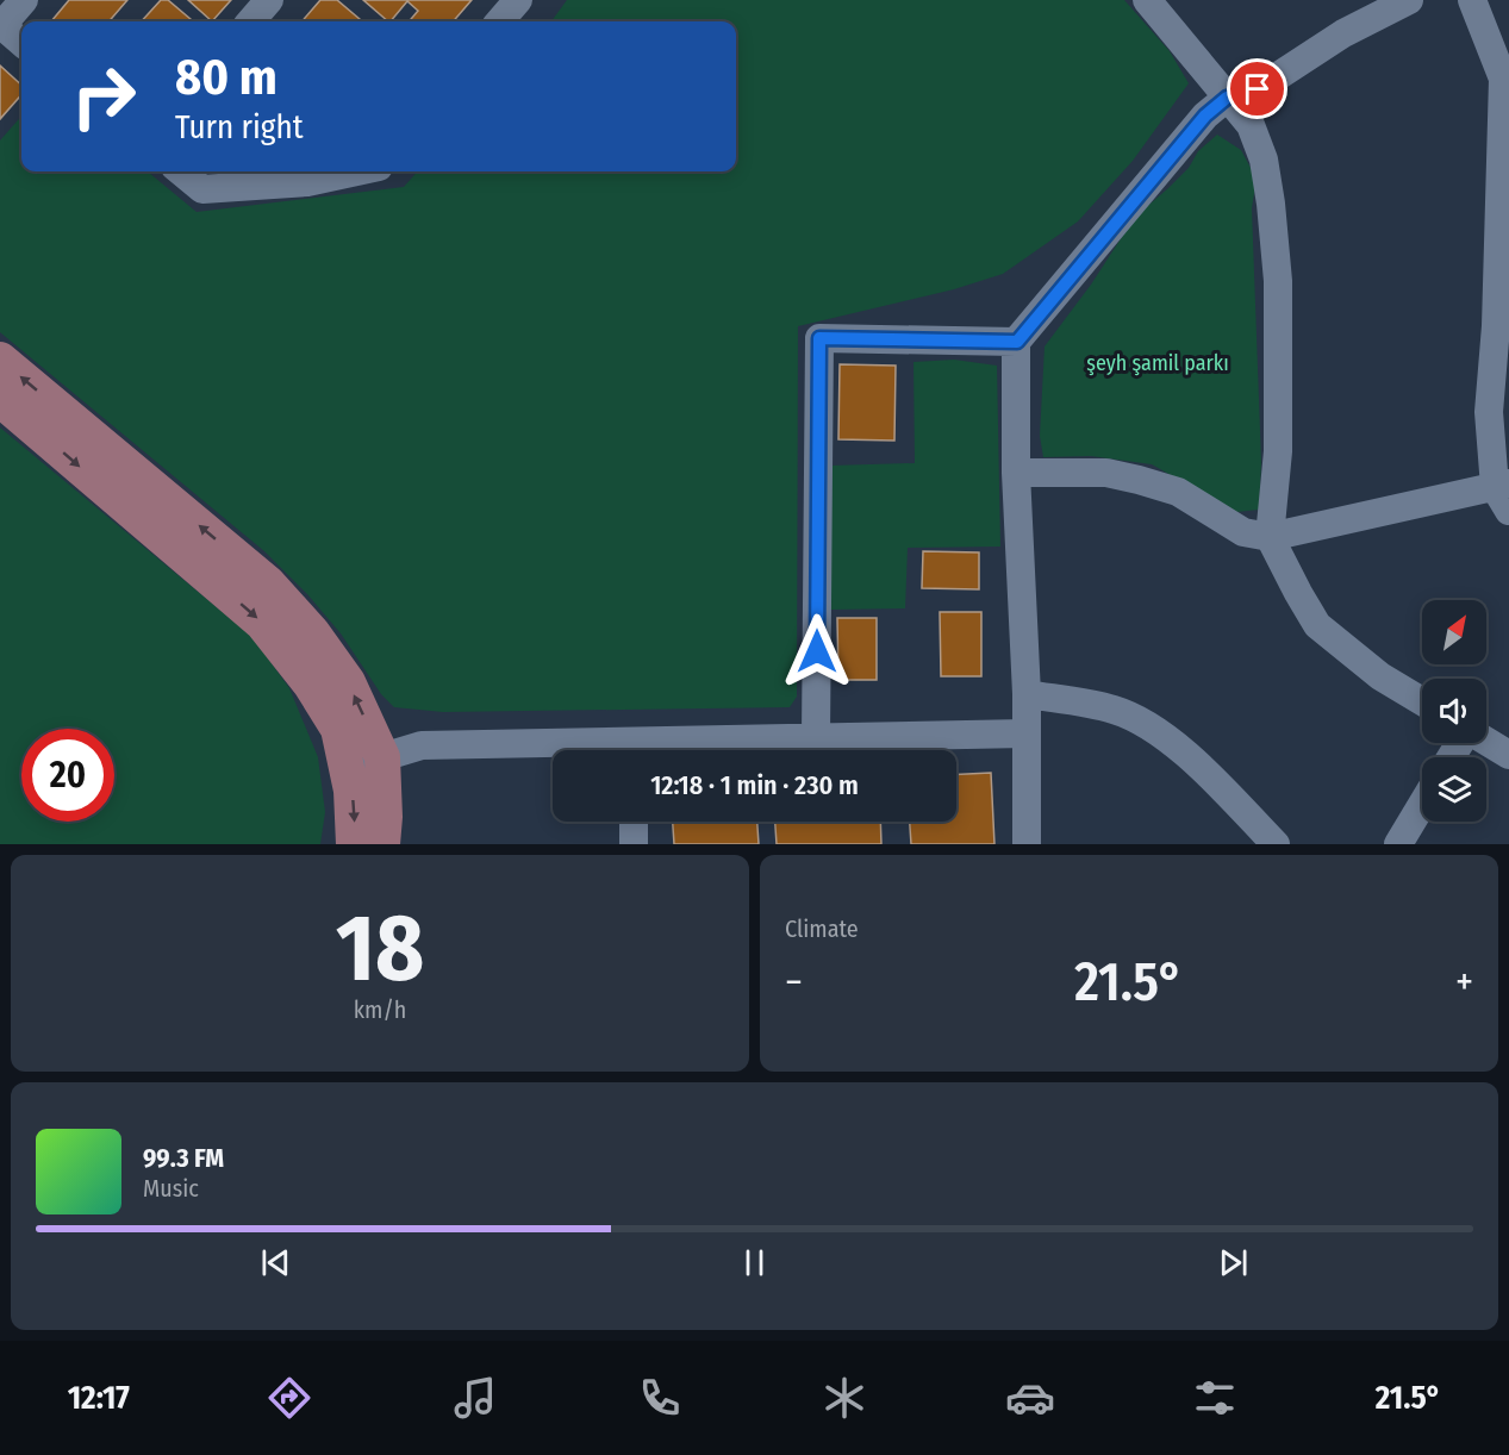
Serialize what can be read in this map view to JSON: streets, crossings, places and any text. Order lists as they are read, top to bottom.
{
  "parks": ["şeyh şamil parkı"],
  "north": "top right",
  "page": {
    "turn": ["80 m", "Turn right"],
    "limit": "20",
    "trip": "12:18 · 1 min · 230 m",
    "tile": [
      ["18", "km/h"],
      "Climate"
    ],
    "heat": ["−", "21.5°", "+"],
    "song": ["99.3 FM", "Music"],
    "tabs": ["12:17", "21.5°"]
  }
}
